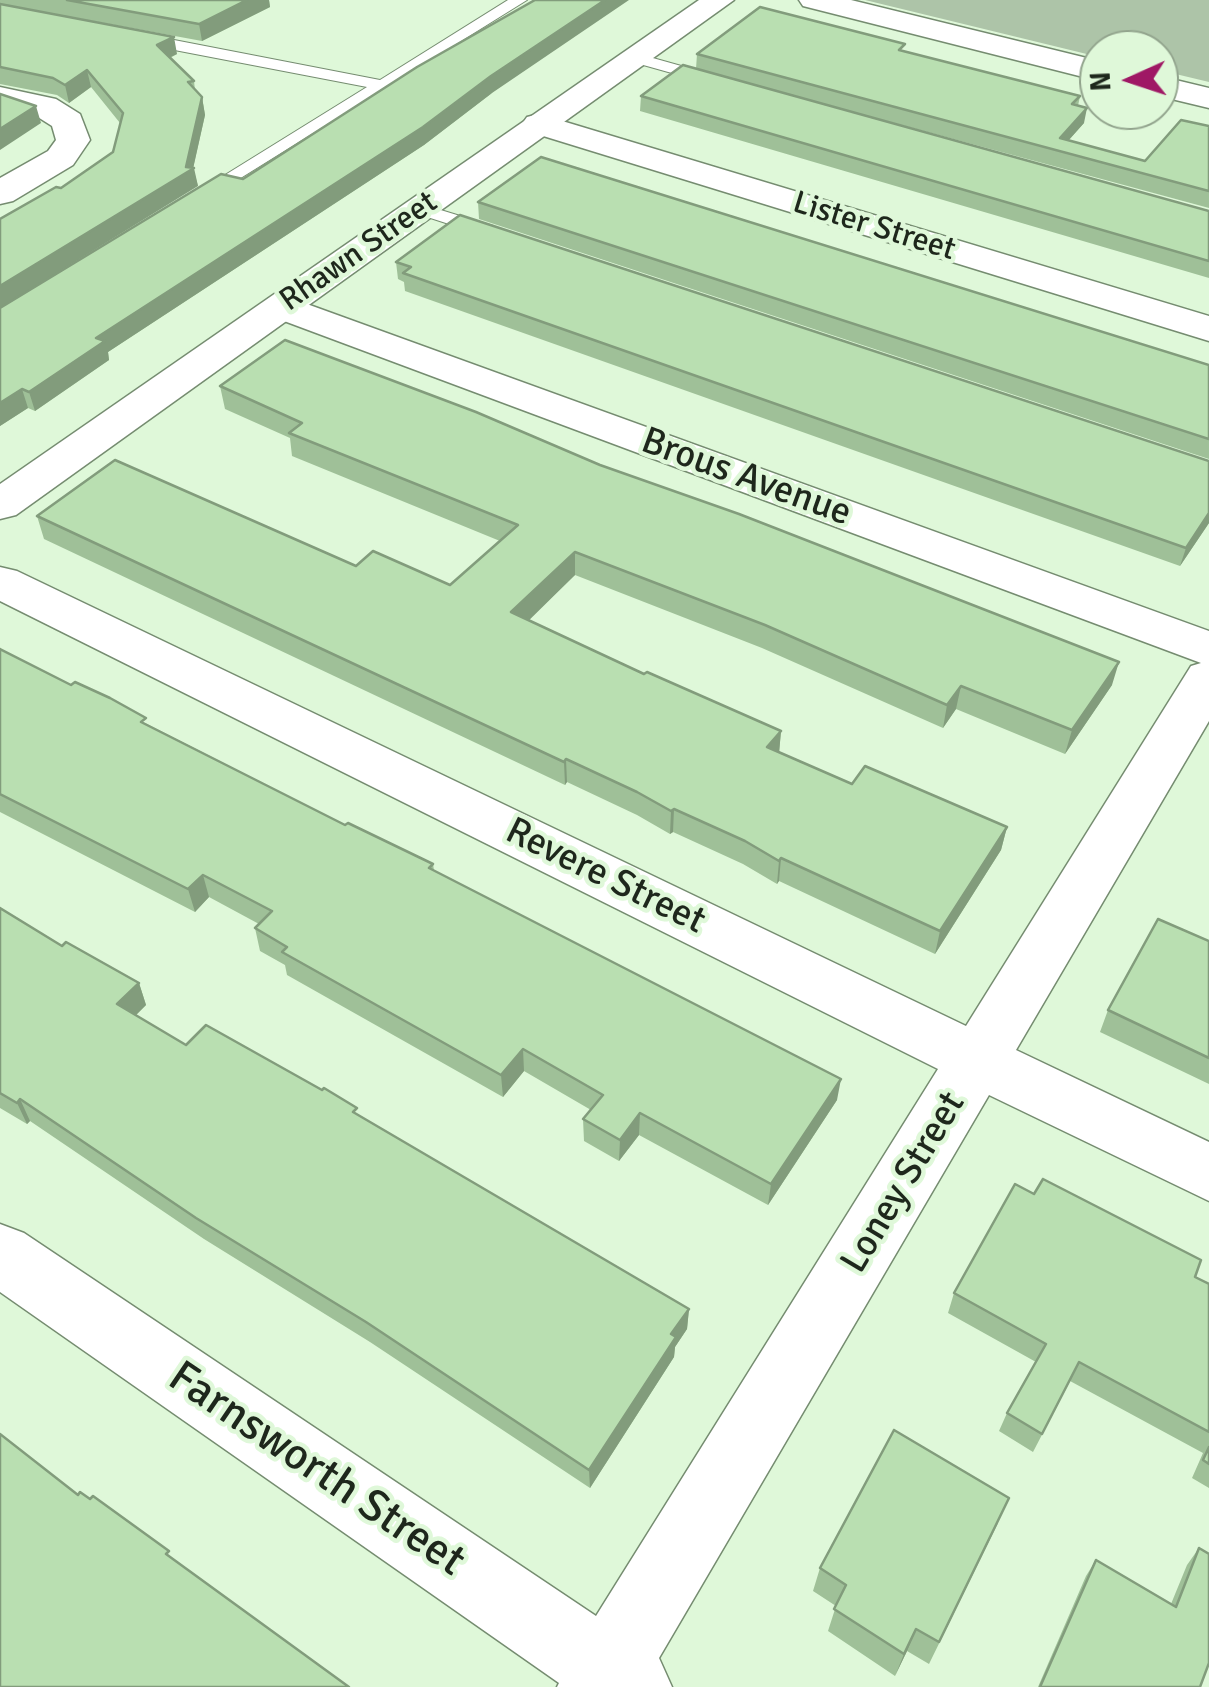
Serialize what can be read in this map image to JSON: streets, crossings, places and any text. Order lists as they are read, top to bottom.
{
  "streets": {
    "street": [
      "Lister Street",
      "Rhawn Street",
      "Brous Avenue",
      "Revere Street",
      "Loney Street",
      "Farnsworth Street"
    ]
  },
  "crossings": [
    ["Lister Street", "Rhawn Street"],
    ["Rhawn Street", "Brous Avenue"],
    ["Revere Street", "Loney Street"],
    ["Loney Street", "Farnsworth Street"]
  ],
  "north": "left"
}
